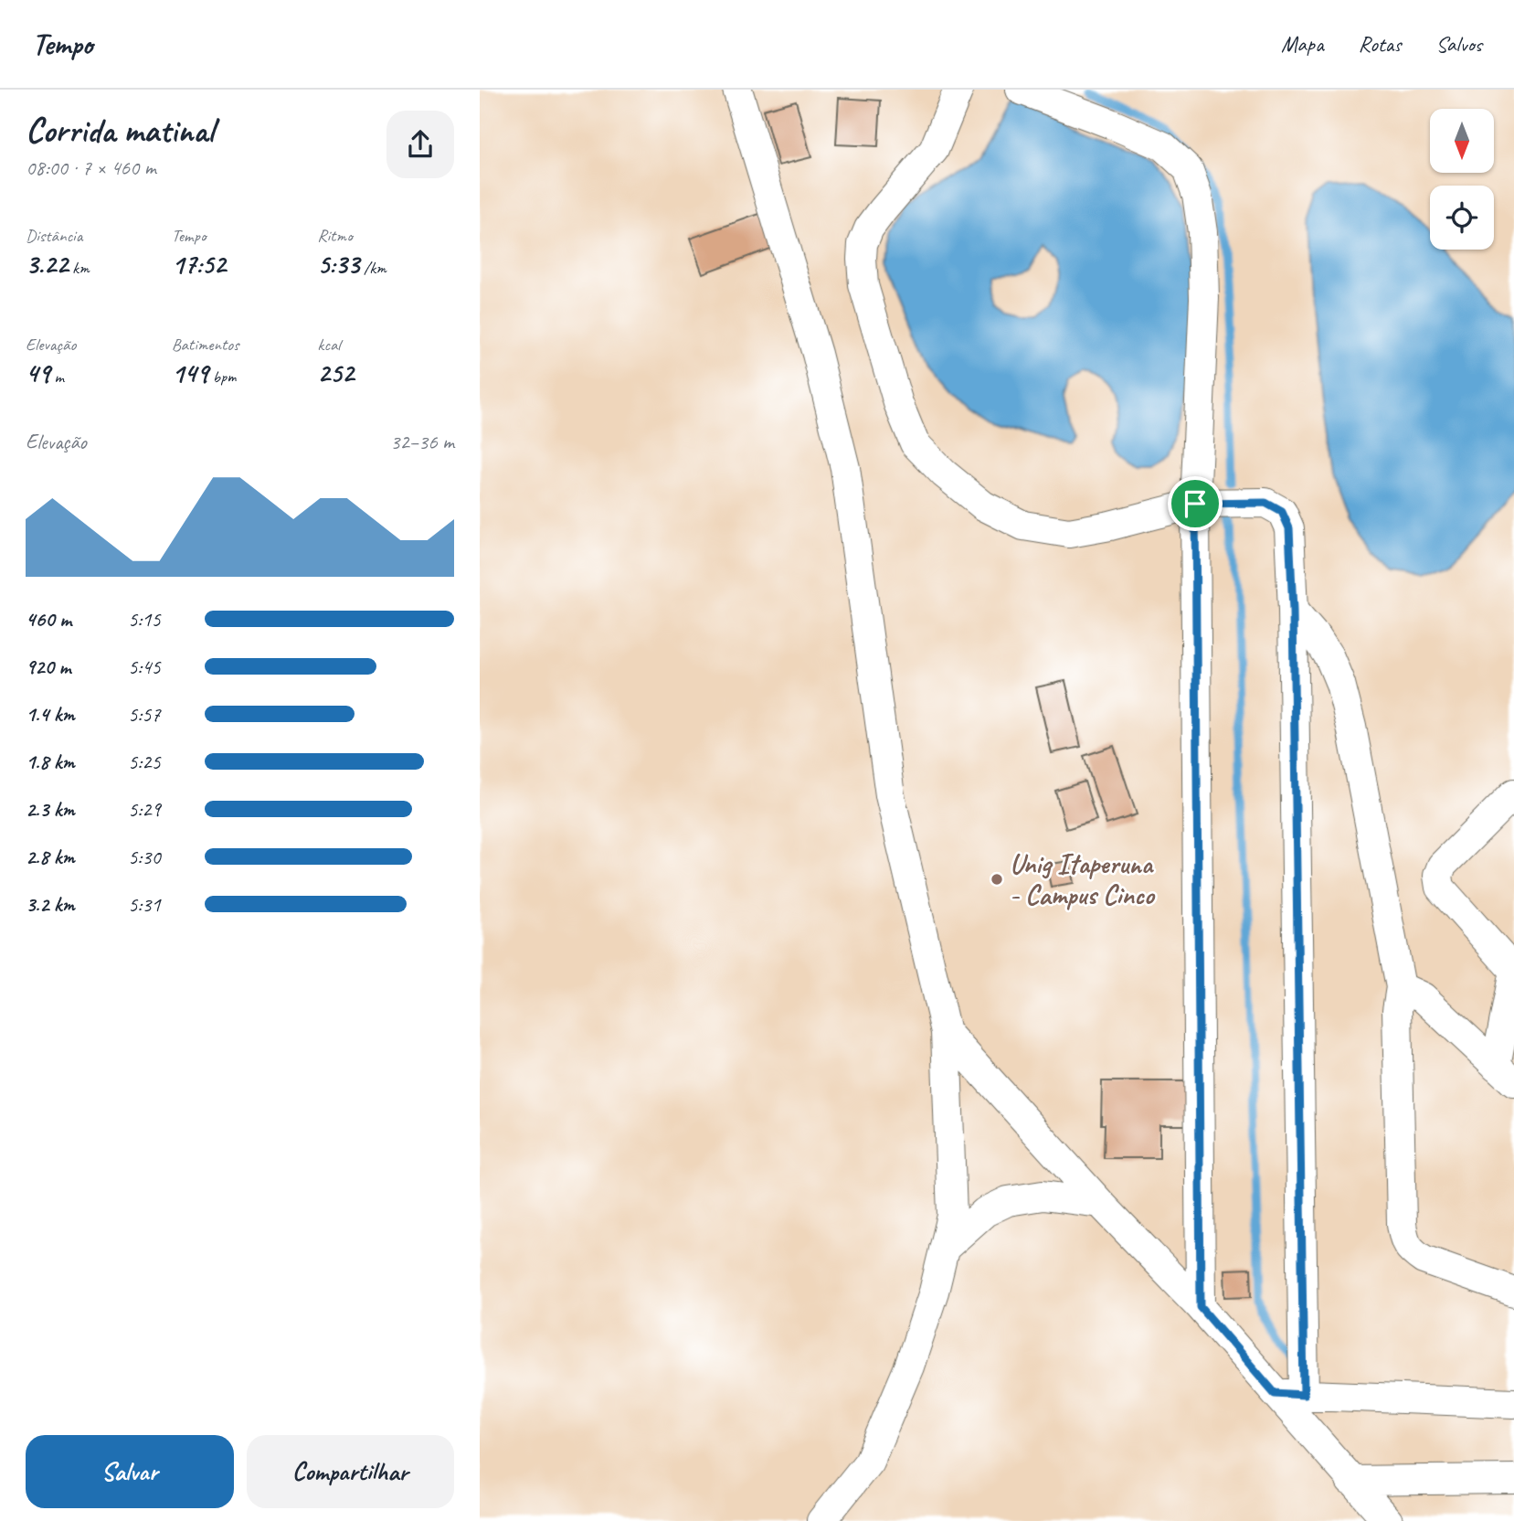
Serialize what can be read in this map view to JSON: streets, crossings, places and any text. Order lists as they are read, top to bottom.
{
  "places": ["Unig Itaperuna - Campus Cinco"],
  "north": "bottom",
  "page": {
    "header": "Tempo",
    "nav": ["Mapa", "Rotas", "Salvos"],
    "heading": ["Corrida matinal", "08:00 · 7 × 460 m"],
    "stats": [
      ["Distância", "3.22 km"],
      ["Tempo", "17:52"],
      ["Ritmo", "5:33 /km"],
      ["Elevação", "49 m"],
      ["Batimentos", "149 bpm"],
      ["kcal", "252"]
    ],
    "chart": ["Elevação", "32–36 m"],
    "list": [
      {
        "name": "460 m",
        "note": "5:15"
      },
      {
        "name": "920 m",
        "note": "5:45"
      },
      {
        "name": "1.4 km",
        "note": "5:57"
      },
      {
        "name": "1.8 km",
        "note": "5:25"
      },
      {
        "name": "2.3 km",
        "note": "5:29"
      },
      {
        "name": "2.8 km",
        "note": "5:30"
      },
      {
        "name": "3.2 km",
        "note": "5:31"
      }
    ],
    "buttons": ["Salvar", "Compartilhar"]
  }
}
